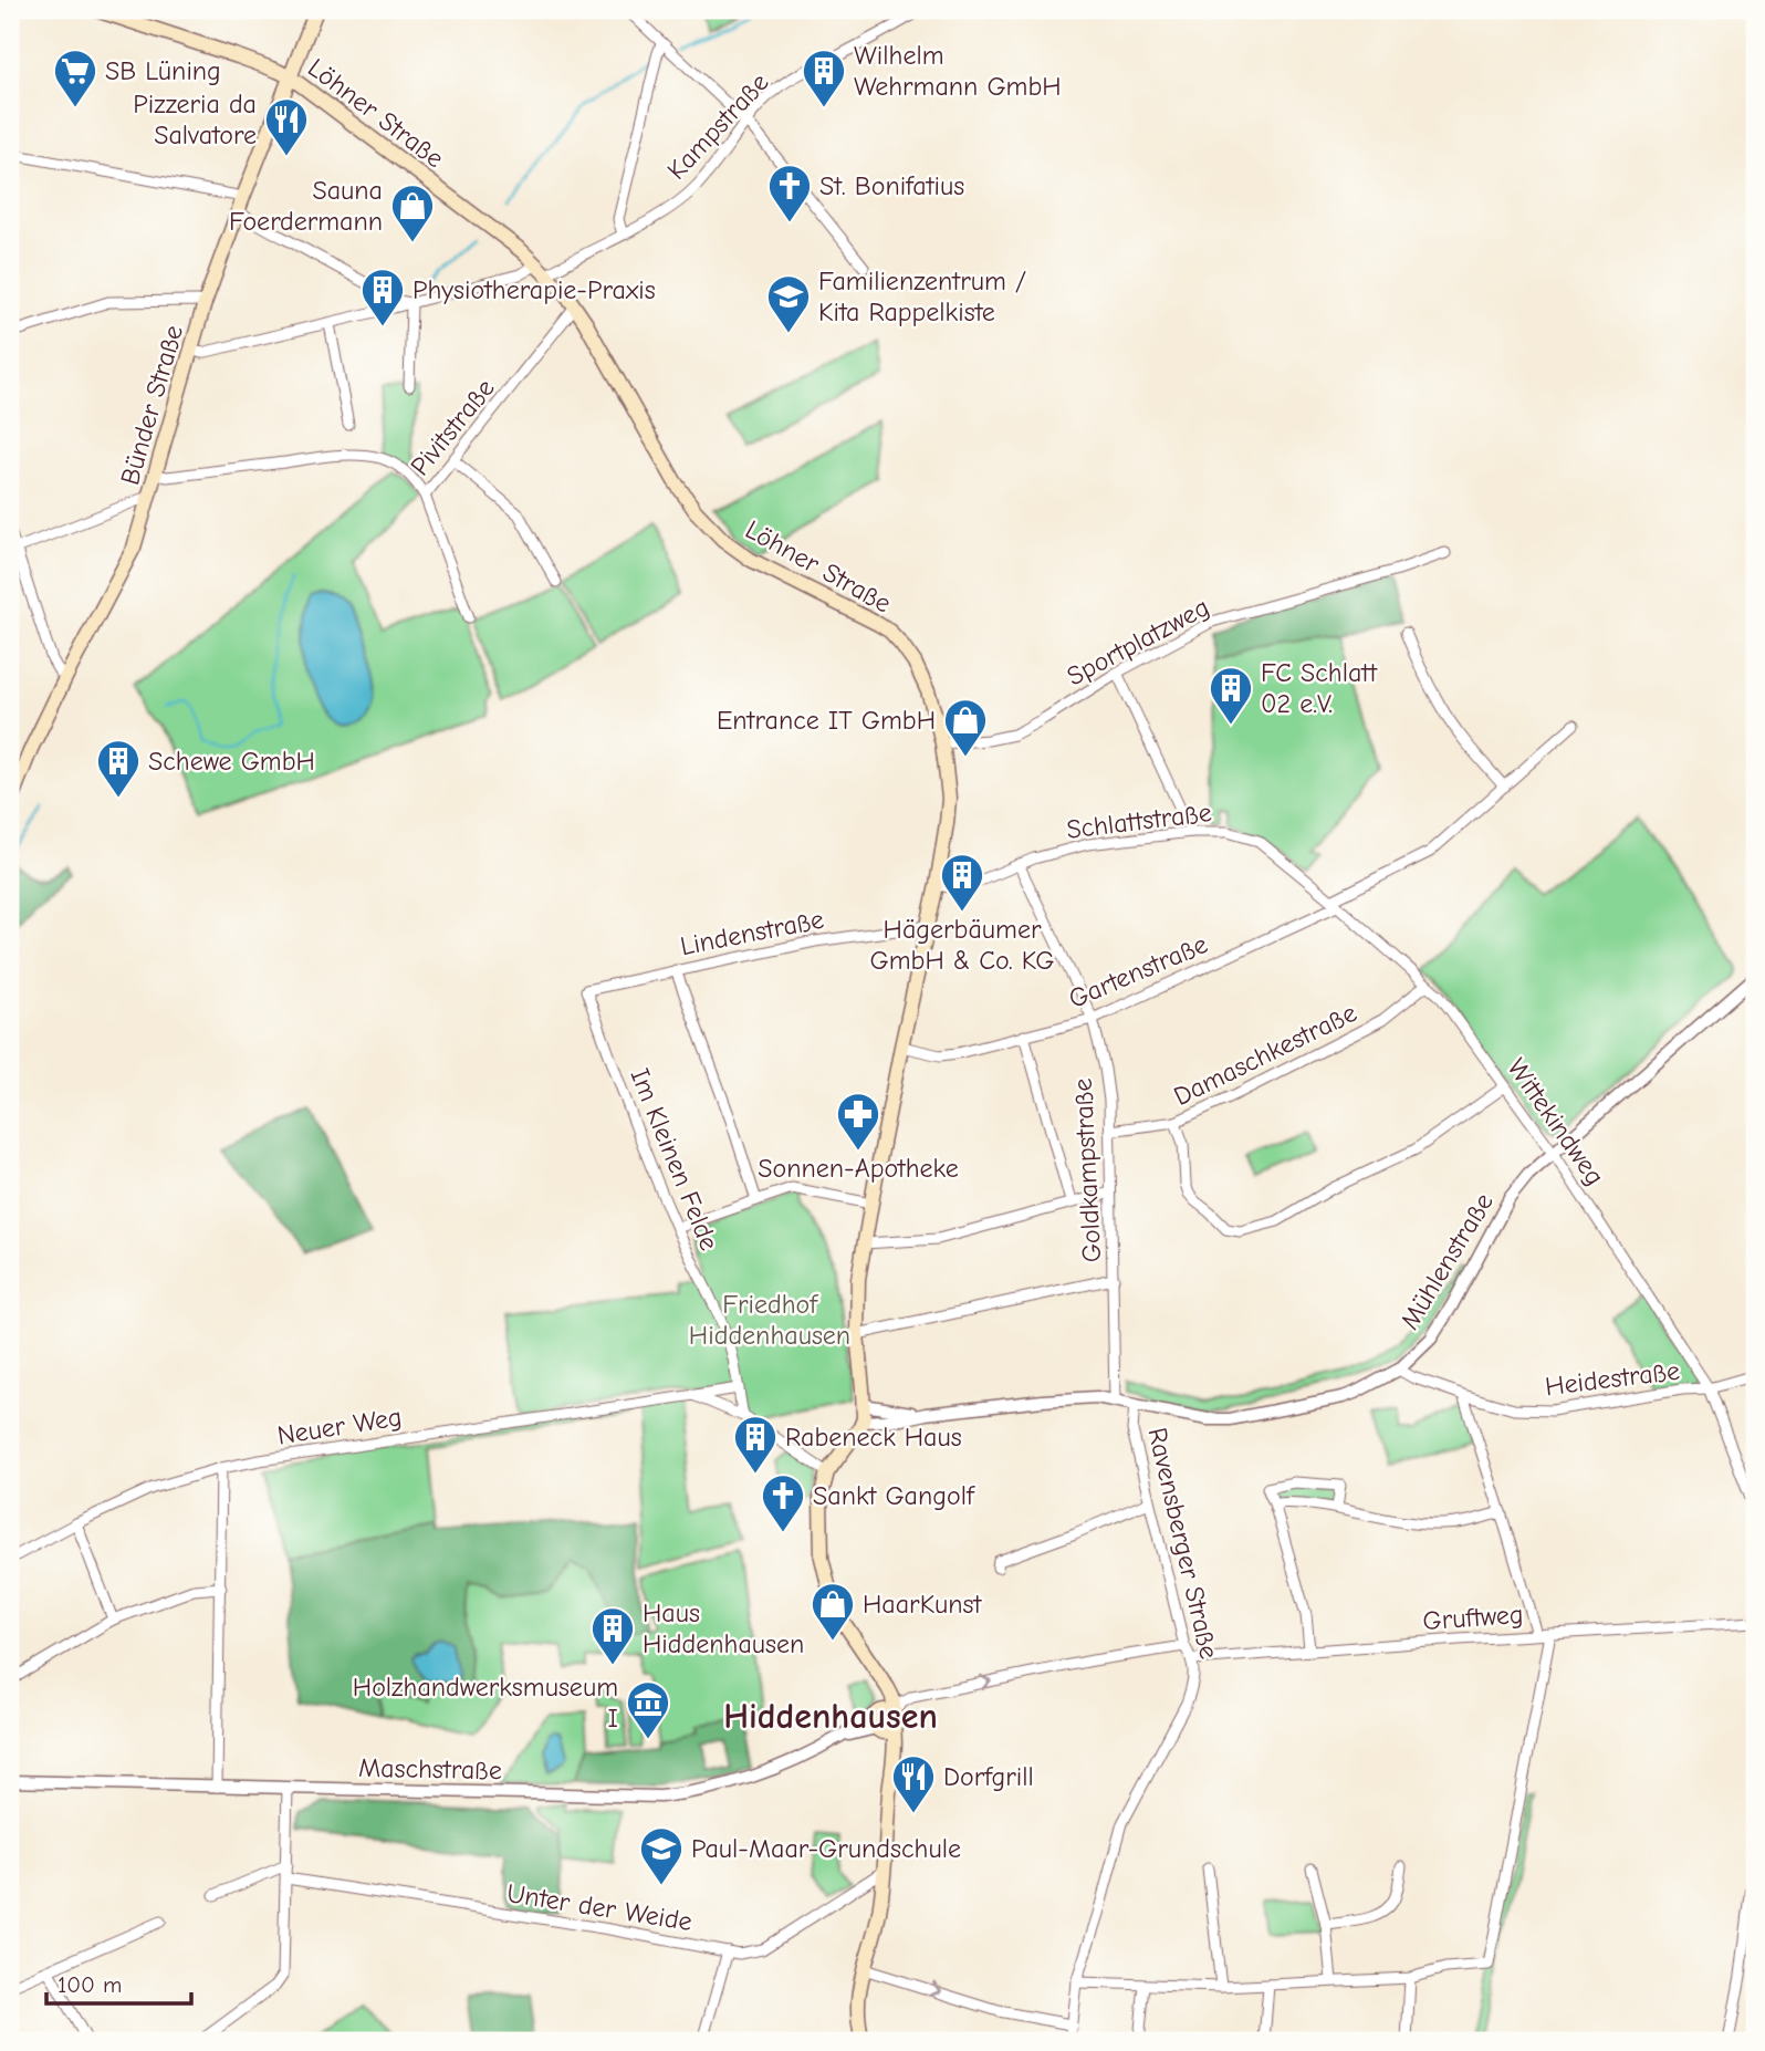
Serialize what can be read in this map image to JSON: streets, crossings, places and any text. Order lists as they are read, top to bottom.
{
  "streets": {
    "main road": ["Löhner Straße", "Bünder Straße"],
    "street": [
      "Kampstraße",
      "Pivitstraße",
      "Sportplatzweg",
      "Schlattstraße",
      "Lindenstraße",
      "Gartenstraße",
      "Damaschkestraße",
      "Wittekindweg",
      "Im Kleinen Felde",
      "Goldkampstraße",
      "Mühlenstraße",
      "Heidestraße",
      "Neuer Weg",
      "Ravensberger Straße",
      "Gruftweg",
      "Maschstraße",
      "Unter der Weide"
    ]
  },
  "crossings": [
    ["Löhner Straße", "Kampstraße"],
    ["Löhner Straße", "Bünder Straße"],
    ["Löhner Straße", "Pivitstraße"],
    ["Löhner Straße", "Sportplatzweg"],
    ["Löhner Straße", "Schlattstraße"],
    ["Löhner Straße", "Lindenstraße"],
    ["Löhner Straße", "Gartenstraße"],
    ["Löhner Straße", "Mühlenstraße"],
    ["Kampstraße", "Bünder Straße"],
    ["Bünder Straße", "Pivitstraße"],
    ["Schlattstraße", "Gartenstraße"],
    ["Schlattstraße", "Wittekindweg"],
    ["Schlattstraße", "Goldkampstraße"],
    ["Lindenstraße", "Im Kleinen Felde"],
    ["Gartenstraße", "Wittekindweg"],
    ["Gartenstraße", "Goldkampstraße"],
    ["Damaschkestraße", "Wittekindweg"],
    ["Damaschkestraße", "Goldkampstraße"],
    ["Wittekindweg", "Mühlenstraße"],
    ["Wittekindweg", "Heidestraße"],
    ["Im Kleinen Felde", "Neuer Weg"],
    ["Goldkampstraße", "Mühlenstraße"],
    ["Mühlenstraße", "Heidestraße"],
    ["Mühlenstraße", "Ravensberger Straße"],
    ["Ravensberger Straße", "Gruftweg"]
  ],
  "districts": ["Hiddenhausen"],
  "parks": ["Friedhof Hiddenhausen"],
  "places": {
    "supermarket": ["SB Lüning"],
    "building": [
      "Wilhelm Wehrmann GmbH",
      "Physiotherapie-Praxis",
      "FC Schlatt 02 e.V.",
      "Schewe GmbH",
      "Hägerbäumer GmbH & Co. KG",
      "Rabeneck Haus",
      "Haus Hiddenhausen"
    ],
    "restaurant": ["Pizzeria da Salvatore", "Dorfgrill"],
    "church": ["St. Bonifatius", "Sankt Gangolf"],
    "shop": ["Sauna Foerdermann", "Entrance IT GmbH", "HaarKunst"],
    "school or university": ["Familienzentrum / Kita Rappelkiste", "Paul-Maar-Grundschule"],
    "pharmacy": ["Sonnen-Apotheke"],
    "museum": ["Holzhandwerksmuseum I"]
  },
  "scale_bar": "100 m"
}
